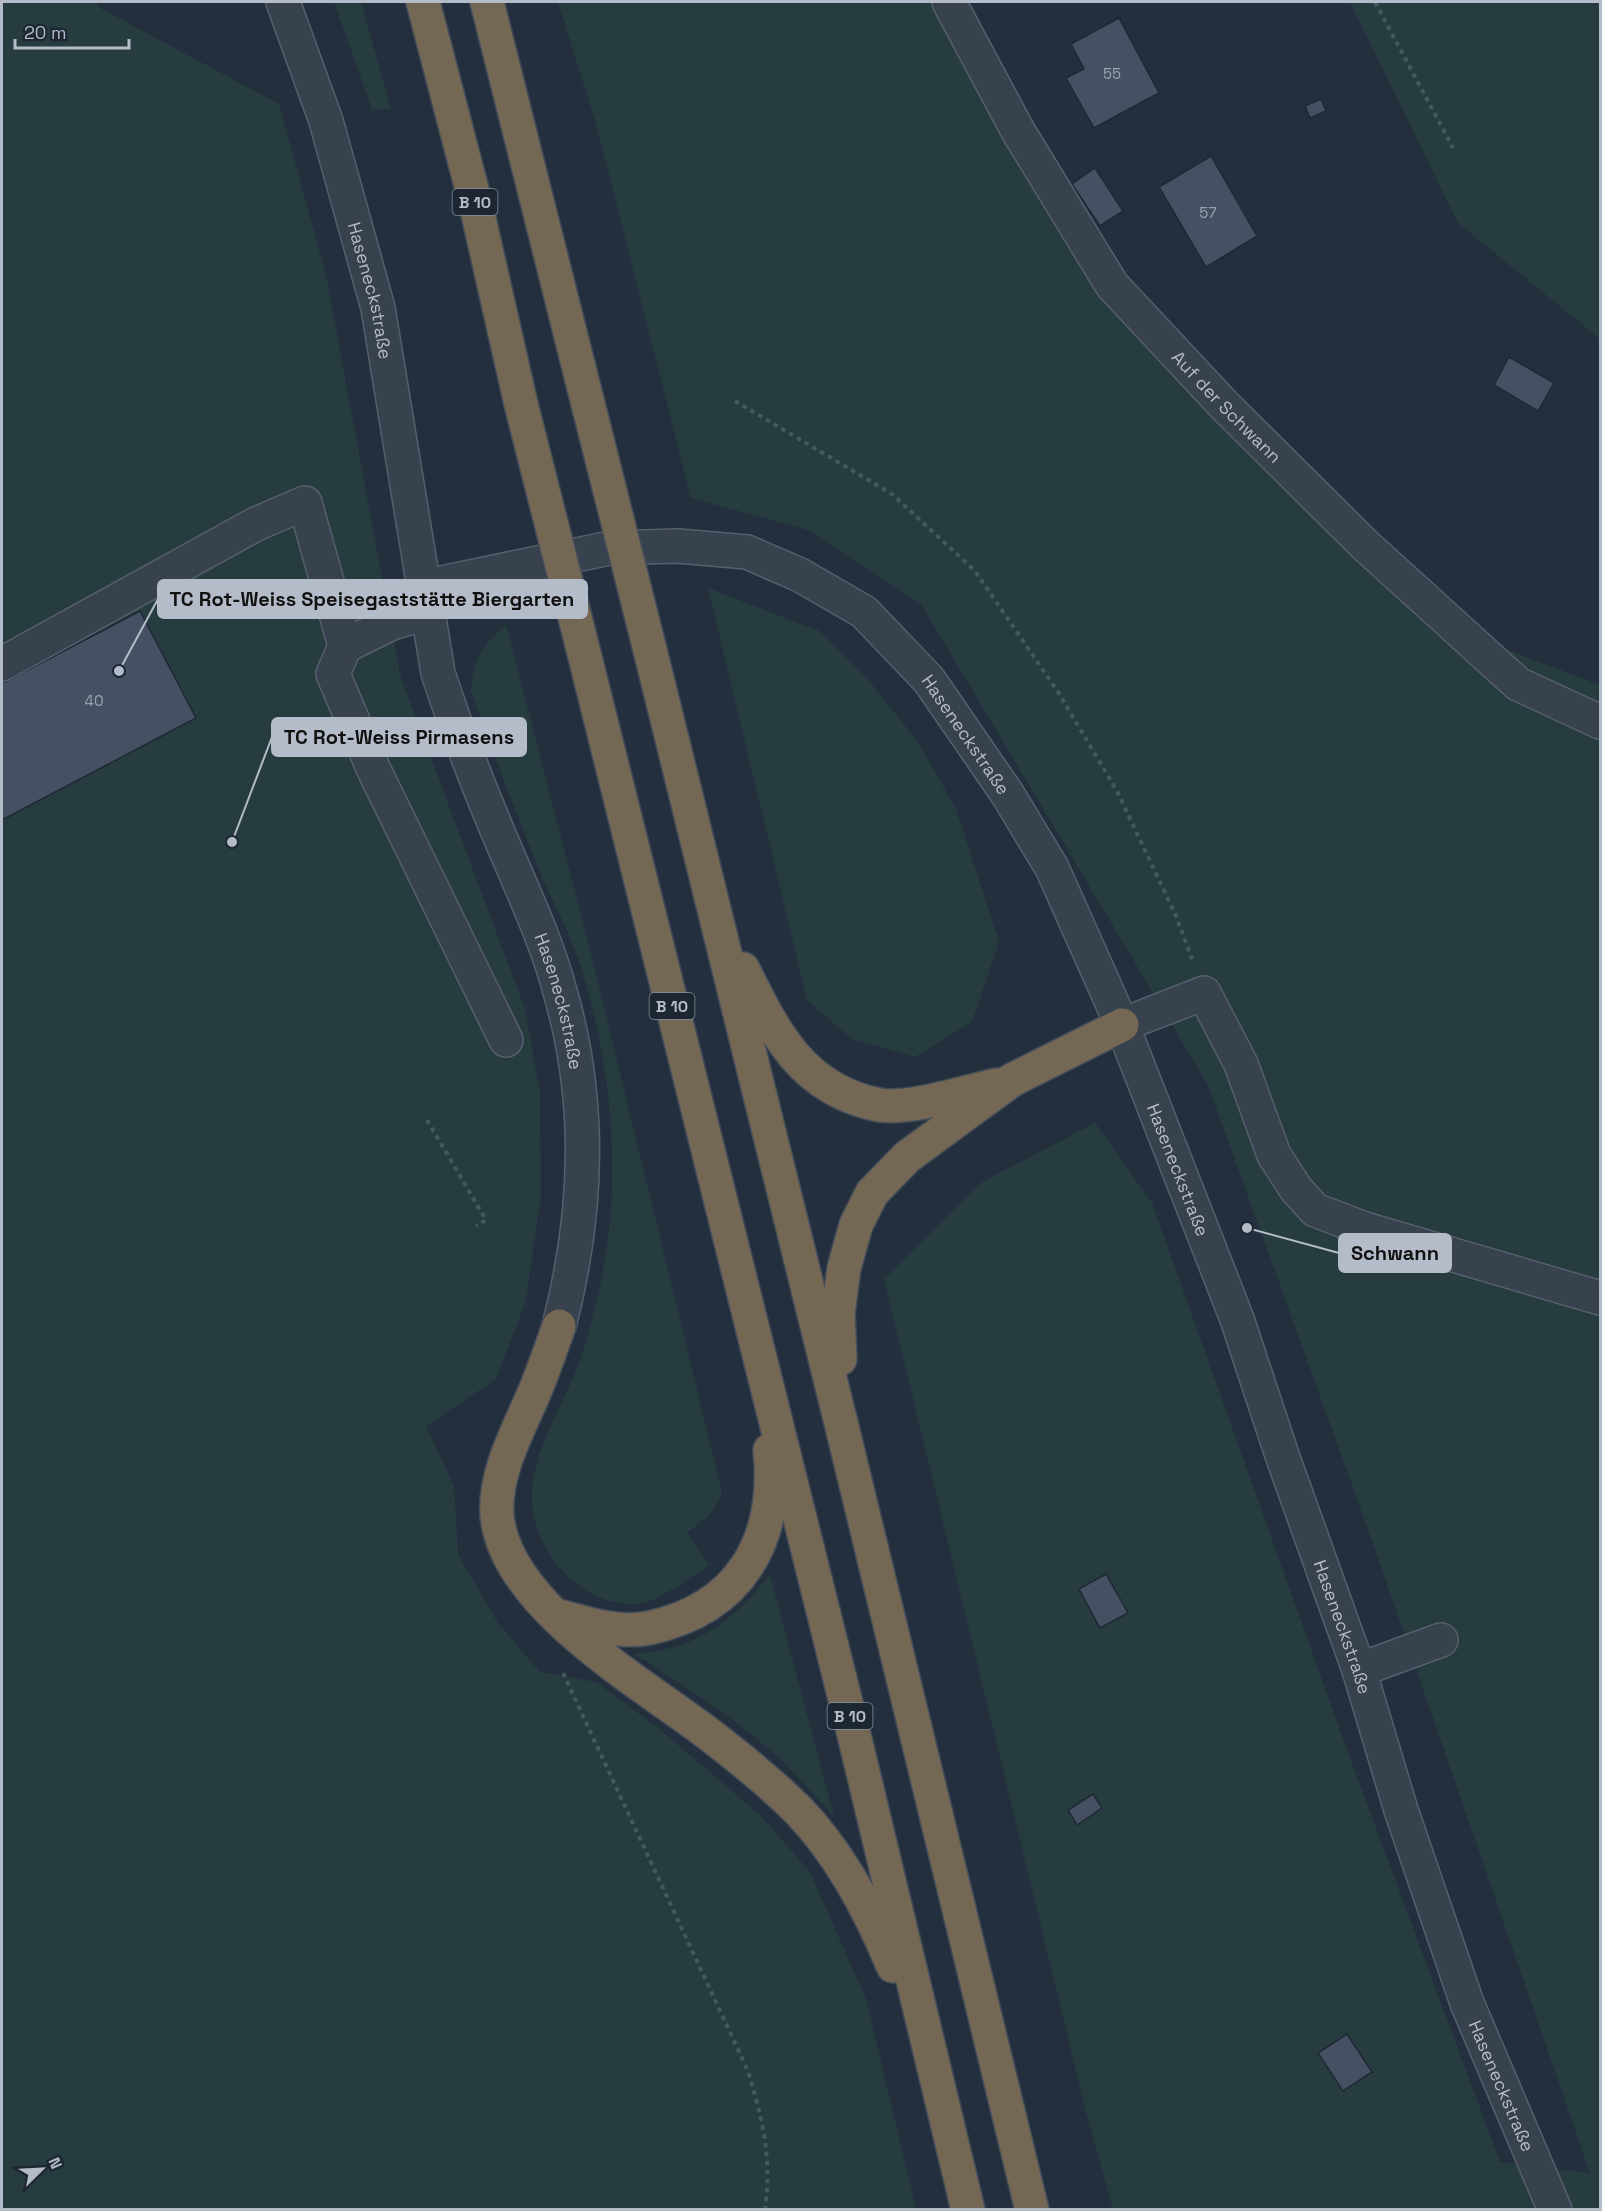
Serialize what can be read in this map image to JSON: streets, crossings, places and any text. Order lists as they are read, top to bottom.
{
  "streets": {
    "highway": ["B 10"],
    "street": ["Haseneckstraße", "Auf der Schwann"]
  },
  "places": ["TC Rot-Weiss Speisegaststätte Biergarten", "TC Rot-Weiss Pirmasens", "Schwann"],
  "house_numbers": ["55", "57", "40"],
  "scale_bar": "20 m",
  "north": "top right"
}
